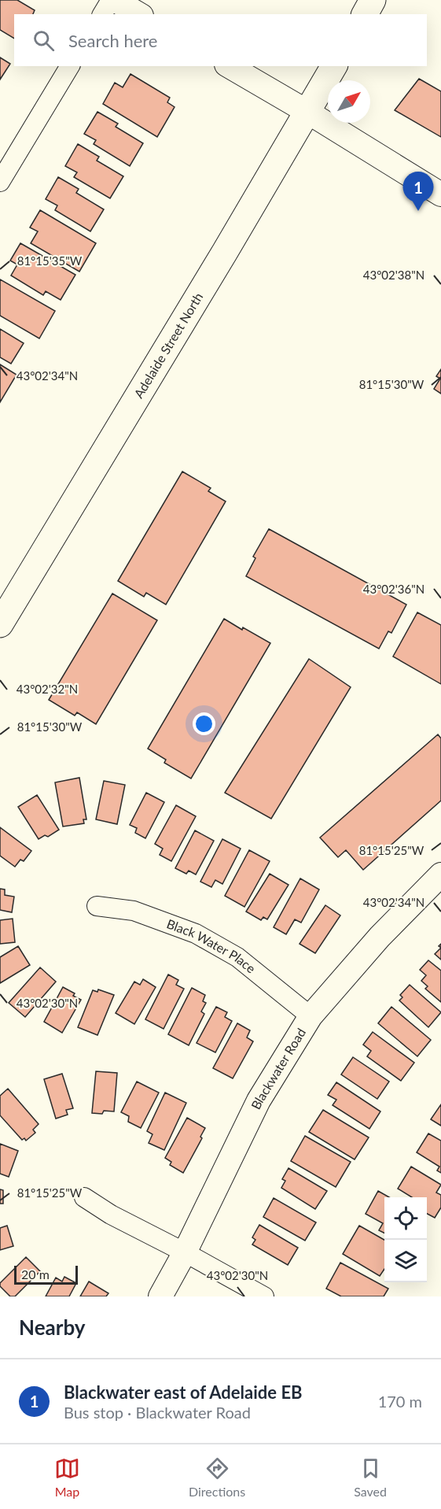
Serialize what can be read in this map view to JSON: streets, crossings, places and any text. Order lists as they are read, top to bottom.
{
  "streets": {
    "main road": ["Adelaide Street North"],
    "street": ["Black Water Place", "Blackwater Road"]
  },
  "crossings": [
    ["Black Water Place", "Blackwater Road"]
  ],
  "scale_bar": "20 m",
  "north": "top right",
  "page": {
    "search": "Search here",
    "pins": "1",
    "scale": "20 m",
    "heading": "Nearby",
    "list": [
      {
        "mark": "1",
        "name": "Blackwater east of Adelaide EB",
        "note": "Bus stop · Blackwater Road",
        "value": "170 m"
      }
    ],
    "nav": ["Map", "Directions", "Saved"]
  },
  "coordinates": [
    "81°15'35\"W",
    "43°02'38\"N",
    "43°02'34\"N",
    "81°15'30\"W",
    "43°02'36\"N",
    "43°02'32\"N",
    "81°15'25\"W",
    "43°02'30\"N"
  ]
}
